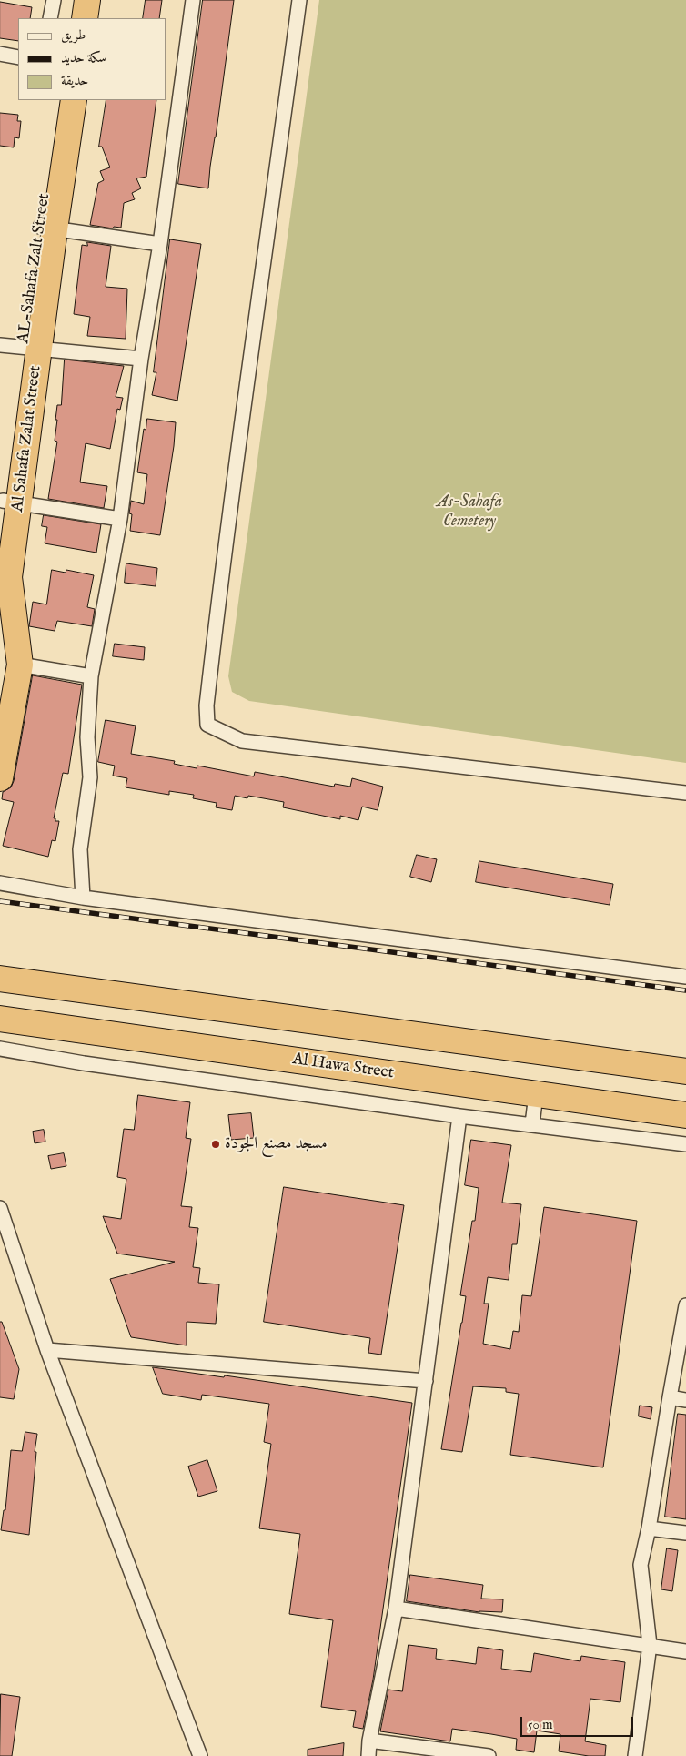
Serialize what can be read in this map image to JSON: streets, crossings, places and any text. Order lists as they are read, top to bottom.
{
  "streets": {
    "highway": ["AL-Sahafa Zalt Street", "Al Sahafa Zalat Street", "Al Hawa Street"]
  },
  "crossings": [
    ["AL-Sahafa Zalt Street", "Al Sahafa Zalat Street"]
  ],
  "parks": ["As-Sahafa Cemetery"],
  "places": ["مسجد مصنع الجودة"],
  "legend": ["طريق", "سكة حديد", "حديقة"],
  "scale_bar": "50 m"
}
